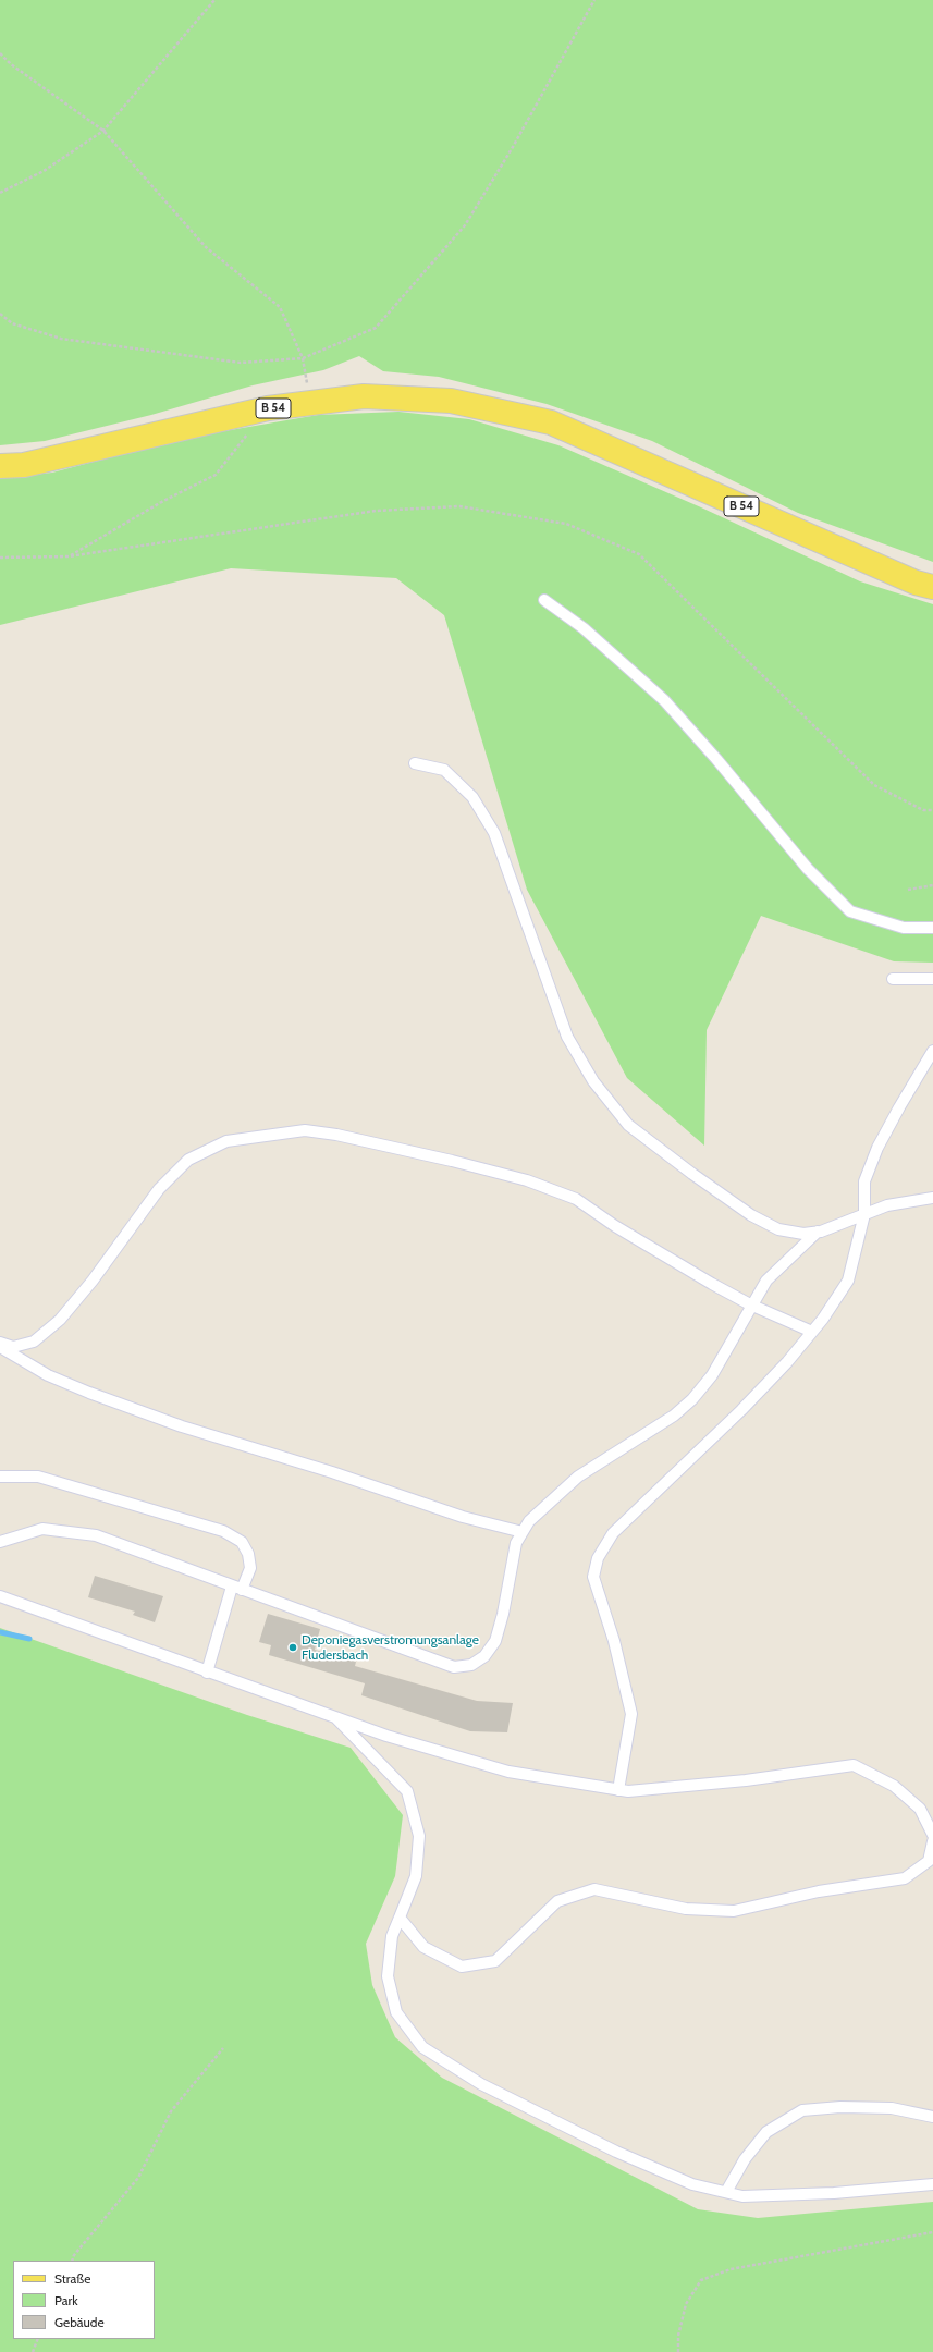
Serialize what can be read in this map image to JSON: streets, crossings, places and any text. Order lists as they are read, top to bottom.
{
  "streets": {
    "main road": ["B 54"]
  },
  "places": ["Deponiegasverstromungsanlage Fludersbach"],
  "legend": ["Straße", "Park", "Gebäude"]
}
